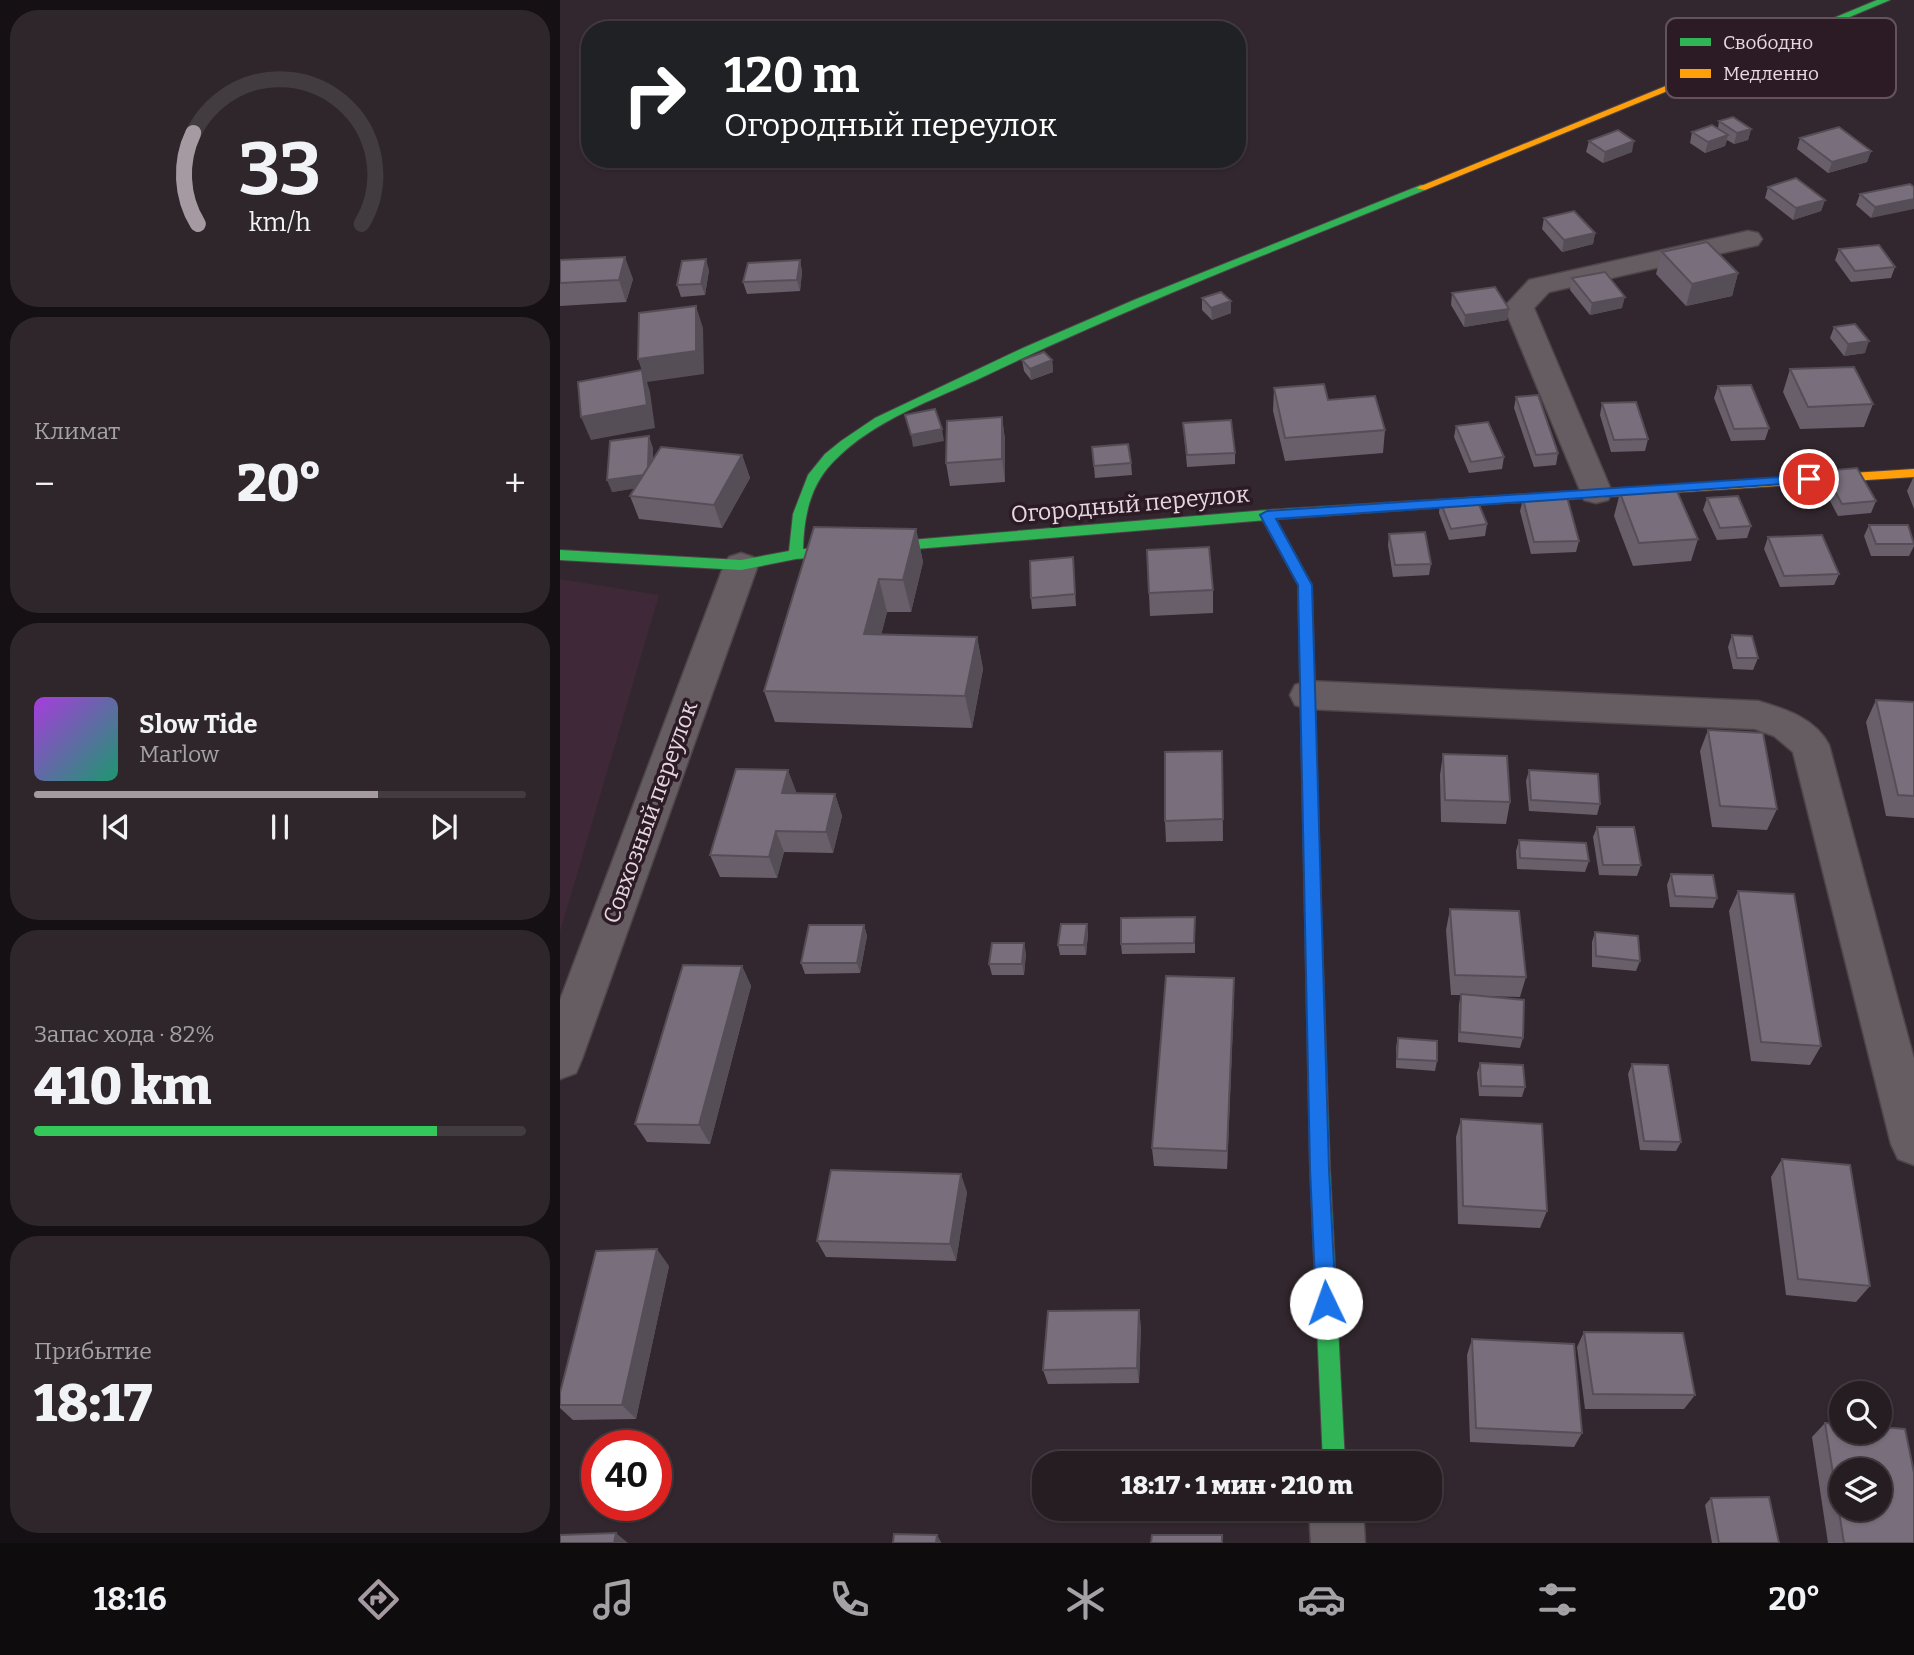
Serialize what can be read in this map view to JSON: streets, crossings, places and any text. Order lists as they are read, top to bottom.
{
  "streets": {
    "street": ["Огородный переулок", "Совхозный переулок"]
  },
  "crossings": [
    ["Огородный переулок", "Совхозный переулок"]
  ],
  "legend": ["Свободно", "Медленно"],
  "page": {
    "turn": ["120 m", "Огородный переулок"],
    "tile": [
      "Климат",
      ["Запас хода · 82%", "410 km"],
      ["Прибытие", "18:17"]
    ],
    "heat": ["−", "20°", "+"],
    "song": ["Slow Tide", "Marlow"],
    "limit": "40",
    "trip": "18:17 · 1 мин · 210 m",
    "tabs": ["18:16", "20°"],
    "gauge": ["33", "km/h"]
  }
}
